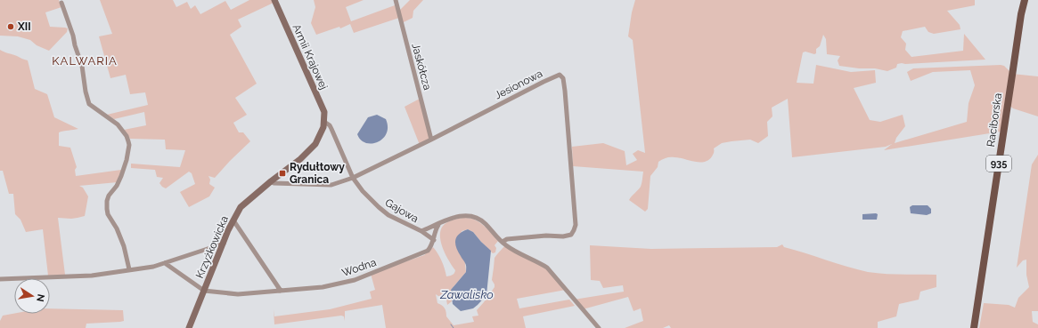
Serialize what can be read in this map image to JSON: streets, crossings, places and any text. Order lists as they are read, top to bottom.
{
  "streets": {
    "main road": ["Raciborska", "935"],
    "street": [
      "Armii Krajowej",
      "Jaskółcza",
      "Jesionowa",
      "Gajowa",
      "Krzyżkowicka",
      "Wodna"
    ]
  },
  "crossings": [
    ["Armii Krajowej", "Gajowa"],
    ["Armii Krajowej", "Krzyżkowicka"],
    ["Jaskółcza", "Jesionowa"],
    ["Jesionowa", "Gajowa"],
    ["Jesionowa", "Krzyżkowicka"],
    ["Gajowa", "Krzyżkowicka"],
    ["Gajowa", "Wodna"],
    ["Krzyżkowicka", "Wodna"]
  ],
  "districts": ["KALWARIA"],
  "water": ["Zawalisko"],
  "places": {
    "other": ["XII"],
    "transit": ["Rydułtowy Granica"]
  },
  "north": "right"
}
